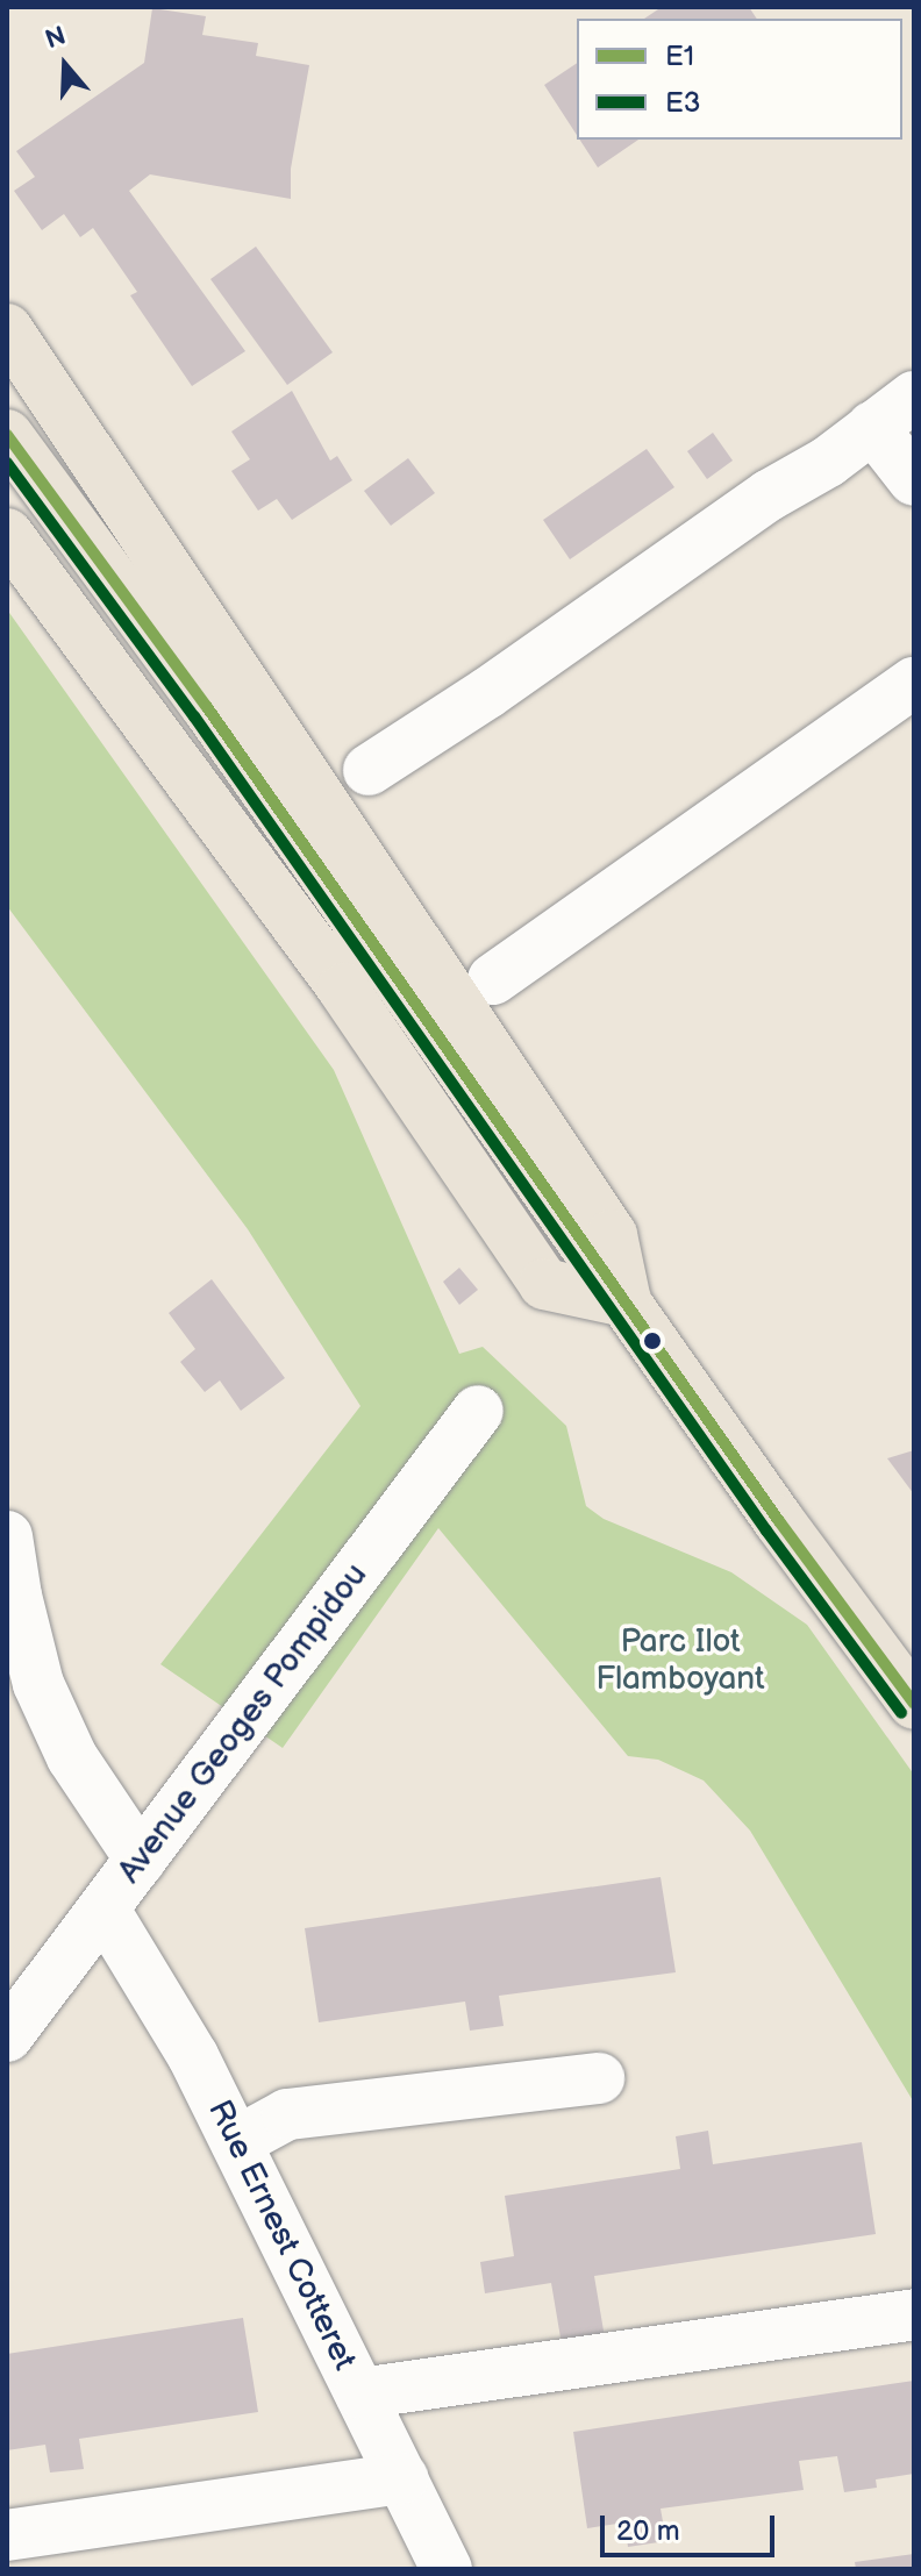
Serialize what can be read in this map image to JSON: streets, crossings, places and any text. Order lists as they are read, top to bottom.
{
  "streets": {
    "street": ["Avenue Geoges Pompidou", "Rue Ernest Cotteret"]
  },
  "crossings": [
    ["Avenue Geoges Pompidou", "Rue Ernest Cotteret"]
  ],
  "parks": ["Parc Ilot Flamboyant"],
  "lines": ["transit line E1", "transit line E3"],
  "legend": ["E1", "E3"],
  "scale_bar": "20 m",
  "north": "top"
}
